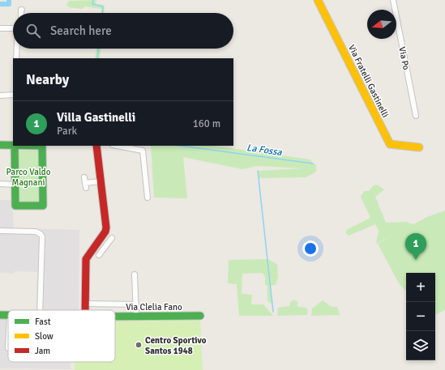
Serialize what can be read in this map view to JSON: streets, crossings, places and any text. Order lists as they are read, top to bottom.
{
  "streets": {
    "street": ["Via Po", "Via Fratelli Gastinelli", "Via Clelia Fano"]
  },
  "water": ["La Fossa"],
  "parks": ["Parco Valdo Magnani"],
  "places": ["Centro Sportivo Santos 1948"],
  "legend": ["Fast", "Slow", "Jam"],
  "north": "left",
  "page": {
    "search": "Search here",
    "heading": "Nearby",
    "list": [
      {
        "mark": "1",
        "name": "Villa Gastinelli",
        "note": "Park",
        "value": "160 m"
      }
    ],
    "pins": "1",
    "map_buttons": ["+", "−"]
  }
}
